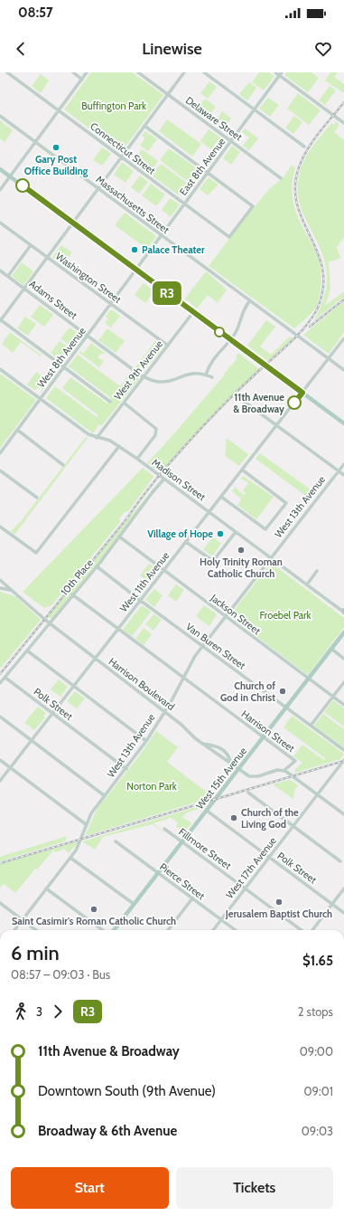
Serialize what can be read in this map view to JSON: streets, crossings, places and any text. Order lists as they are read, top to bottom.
{
  "streets": {
    "main road": ["West 15th Avenue"],
    "street": [
      "Delaware Street",
      "Connecticut Street",
      "East 8th Avenue",
      "Massachusetts Street",
      "Washington Street",
      "Adams Street",
      "West 8th Avenue",
      "West 9th Avenue",
      "Madison Street",
      "West 13th Avenue",
      "10th Place",
      "West 11th Avenue",
      "Jackson Street",
      "Van Buren Street",
      "Harrison Boulevard",
      "Polk Street",
      "Harrison Street",
      "Fillmore Street",
      "West 17th Avenue",
      "Pierce Street"
    ]
  },
  "crossings": [
    ["Delaware Street", "East 8th Avenue"],
    ["Connecticut Street", "East 8th Avenue"],
    ["East 8th Avenue", "Massachusetts Street"],
    ["East 8th Avenue", "West 8th Avenue"],
    ["Massachusetts Street", "West 11th Avenue"],
    ["Washington Street", "West 8th Avenue"],
    ["Washington Street", "West 9th Avenue"],
    ["Adams Street", "West 8th Avenue"],
    ["Adams Street", "West 9th Avenue"],
    ["West 8th Avenue", "Madison Street"],
    ["West 9th Avenue", "Madison Street"],
    ["Madison Street", "West 13th Avenue"],
    ["Madison Street", "10th Place"],
    ["Madison Street", "West 11th Avenue"],
    ["West 13th Avenue", "Jackson Street"],
    ["West 13th Avenue", "Van Buren Street"],
    ["West 13th Avenue", "Harrison Boulevard"],
    ["West 13th Avenue", "Polk Street"],
    ["West 13th Avenue", "Harrison Street"],
    ["10th Place", "Jackson Street"],
    ["10th Place", "Van Buren Street"],
    ["10th Place", "Harrison Boulevard"],
    ["10th Place", "Polk Street"],
    ["10th Place", "Harrison Street"],
    ["West 11th Avenue", "Jackson Street"],
    ["West 11th Avenue", "Van Buren Street"],
    ["West 11th Avenue", "Harrison Boulevard"],
    ["West 11th Avenue", "Polk Street"],
    ["West 11th Avenue", "Harrison Street"],
    ["Jackson Street", "West 15th Avenue"],
    ["Van Buren Street", "West 15th Avenue"],
    ["Harrison Boulevard", "Harrison Street"],
    ["Harrison Boulevard", "West 15th Avenue"],
    ["Polk Street", "West 15th Avenue"],
    ["Polk Street", "West 17th Avenue"],
    ["Harrison Street", "West 15th Avenue"],
    ["West 15th Avenue", "Fillmore Street"],
    ["West 15th Avenue", "Pierce Street"],
    ["Fillmore Street", "West 17th Avenue"],
    ["West 17th Avenue", "Pierce Street"]
  ],
  "parks": ["Buffington Park", "Froebel Park", "Norton Park"],
  "places": [
    "Gary Post Office Building",
    "Palace Theater",
    "11th Avenue & Broadway",
    "Village of Hope",
    "Holy Trinity Roman Catholic Church",
    "Church of God in Christ",
    "Church of the Living God",
    "Jerusalem Baptist Church",
    "Saint Casimir's Roman Catholic Church"
  ],
  "lines": ["bus line R3"],
  "page": {
    "status": "08:57",
    "header": "Linewise",
    "on_map": "R3",
    "heading": ["6 min", "08:57 – 09:03 · Bus", "$1.65"],
    "legs": ["3", "R3", "2 stops"],
    "list": [
      {
        "name": "11th Avenue & Broadway",
        "value": "09:00"
      },
      {
        "name": "Downtown South (9th Avenue)",
        "value": "09:01"
      },
      {
        "name": "Broadway & 6th Avenue",
        "value": "09:03"
      }
    ],
    "buttons": ["Start", "Tickets"]
  }
}
